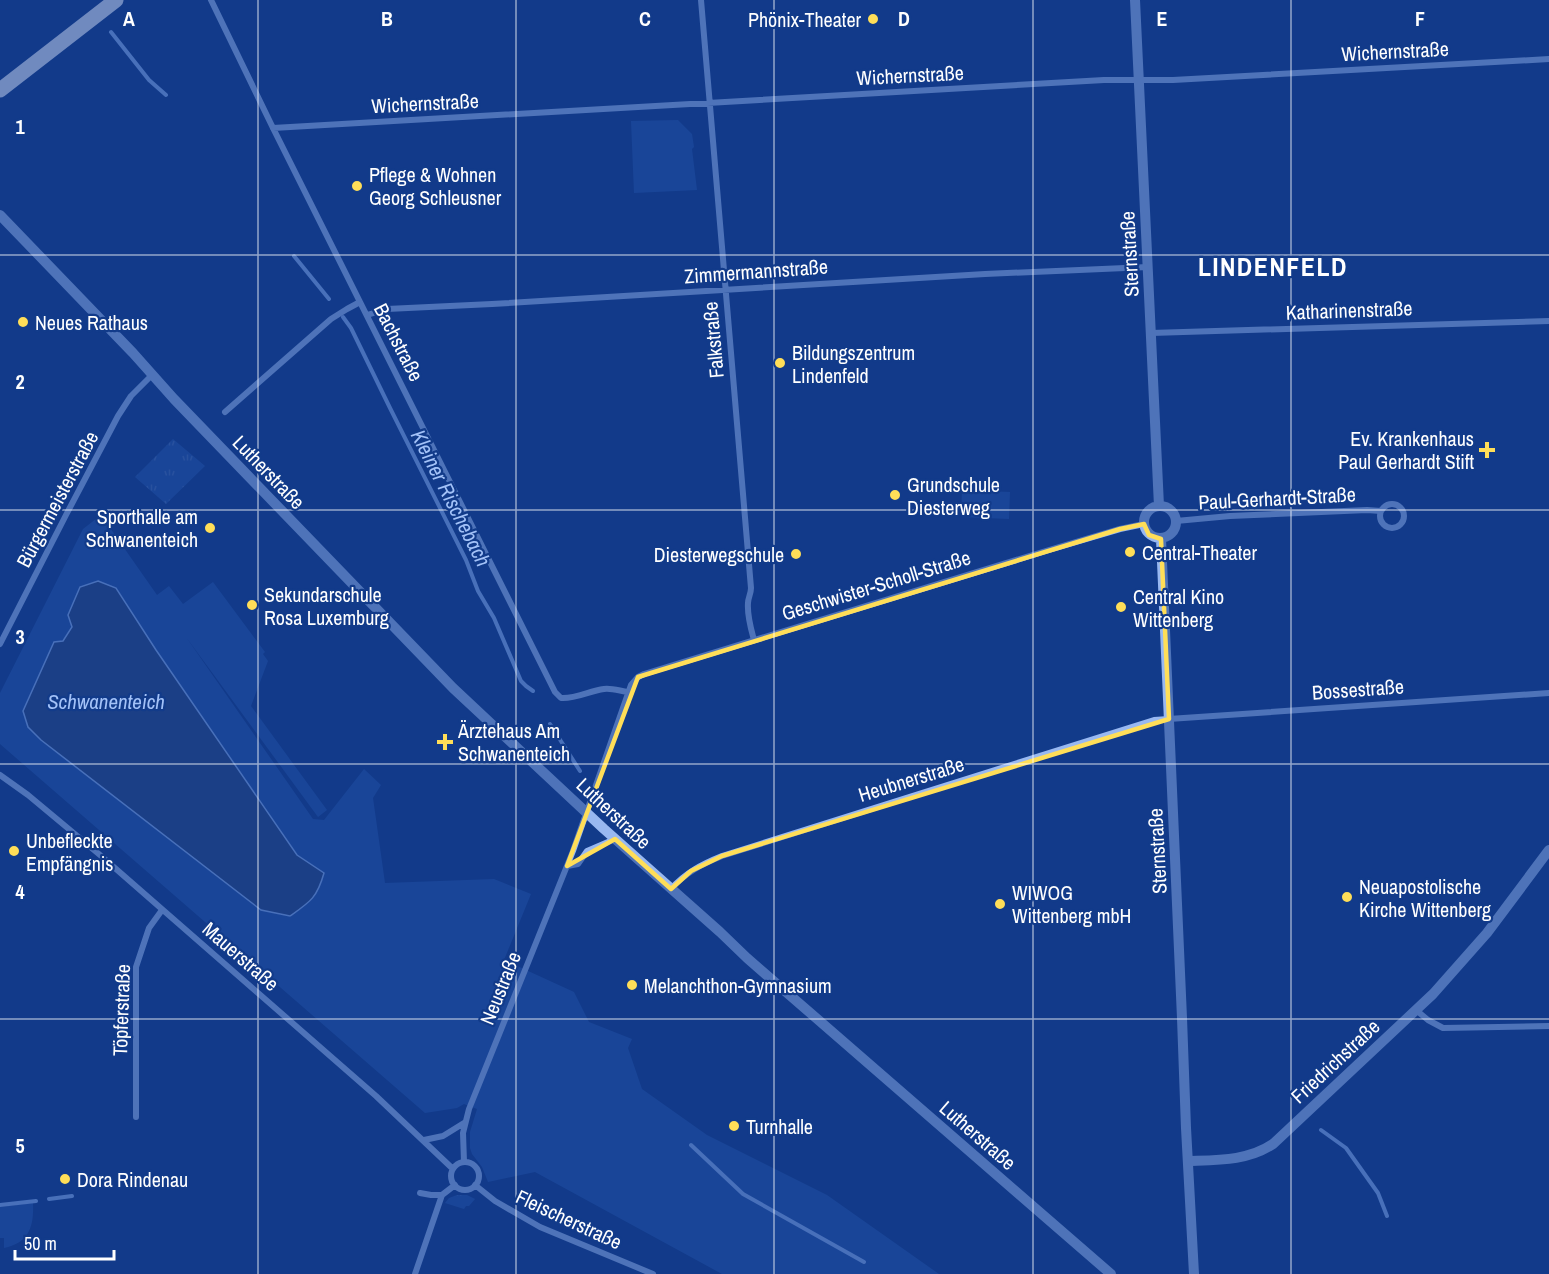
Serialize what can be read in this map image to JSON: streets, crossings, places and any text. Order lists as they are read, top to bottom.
{
  "streets": {
    "street": [
      "Wichernstraße",
      "Sternstraße",
      "Zimmermannstraße",
      "Katharinenstraße",
      "Falkstraße",
      "Bachstraße",
      "Lutherstraße",
      "Paul-Gerhardt-Straße",
      "Bürgermeisterstraße",
      "Geschwister-Scholl-Straße",
      "Bossestraße",
      "Heubnerstraße",
      "Mauerstraße",
      "Neustraße",
      "Töpferstraße",
      "Friedrichstraße",
      "Fleischerstraße"
    ]
  },
  "crossings": [
    ["Wichernstraße", "Sternstraße"],
    ["Wichernstraße", "Falkstraße"],
    ["Wichernstraße", "Bachstraße"],
    ["Sternstraße", "Zimmermannstraße"],
    ["Sternstraße", "Katharinenstraße"],
    ["Sternstraße", "Paul-Gerhardt-Straße"],
    ["Sternstraße", "Geschwister-Scholl-Straße"],
    ["Sternstraße", "Bossestraße"],
    ["Sternstraße", "Heubnerstraße"],
    ["Sternstraße", "Friedrichstraße"],
    ["Zimmermannstraße", "Falkstraße"],
    ["Zimmermannstraße", "Bachstraße"],
    ["Falkstraße", "Geschwister-Scholl-Straße"],
    ["Bachstraße", "Geschwister-Scholl-Straße"],
    ["Lutherstraße", "Bürgermeisterstraße"],
    ["Lutherstraße", "Geschwister-Scholl-Straße"],
    ["Lutherstraße", "Heubnerstraße"],
    ["Lutherstraße", "Neustraße"],
    ["Paul-Gerhardt-Straße", "Geschwister-Scholl-Straße"],
    ["Geschwister-Scholl-Straße", "Neustraße"],
    ["Bossestraße", "Heubnerstraße"],
    ["Mauerstraße", "Neustraße"],
    ["Mauerstraße", "Töpferstraße"],
    ["Mauerstraße", "Fleischerstraße"],
    ["Neustraße", "Fleischerstraße"]
  ],
  "districts": ["LINDENFELD"],
  "water": ["Kleiner Rischebach", "Schwanenteich"],
  "places": {
    "other": [
      "Phönix-Theater",
      "Pflege & Wohnen Georg Schleusner",
      "Neues Rathaus",
      "Bildungszentrum Lindenfeld",
      "Grundschule Diesterweg",
      "Sporthalle am Schwanenteich",
      "Central-Theater",
      "Diesterwegschule",
      "Sekundarschule Rosa Luxemburg",
      "Central Kino Wittenberg",
      "Unbefleckte Empfängnis",
      "Neuapostolische Kirche Wittenberg",
      "WIWOG Wittenberg mbH",
      "Melanchthon-Gymnasium",
      "Turnhalle",
      "Dora Rindenau"
    ],
    "health": ["Ev. Krankenhaus Paul Gerhardt Stift", "Ärztehaus Am Schwanenteich"]
  },
  "scale_bar": "50 m",
  "grid": {
    "columns": [
      "A",
      "B",
      "C",
      "D",
      "E",
      "F"
    ],
    "rows": [
      "1",
      "2",
      "3",
      "4",
      "5"
    ]
  }
}
